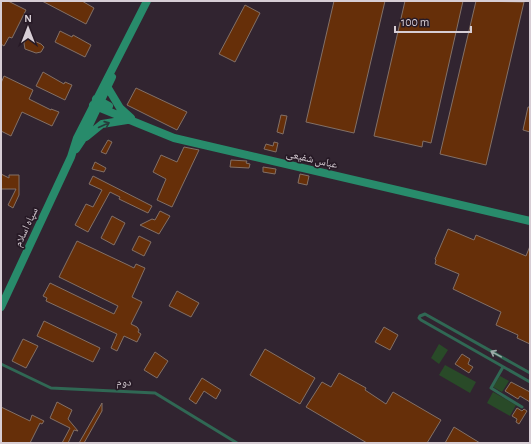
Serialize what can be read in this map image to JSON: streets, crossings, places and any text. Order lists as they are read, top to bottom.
{
  "streets": {
    "main road": ["عباس شفیعی", "سپاه اسلام"],
    "lane": ["دوم"]
  },
  "crossings": [
    ["عباس شفیعی", "سپاه اسلام"]
  ],
  "scale_bar": "100 m",
  "north": "top"
}
